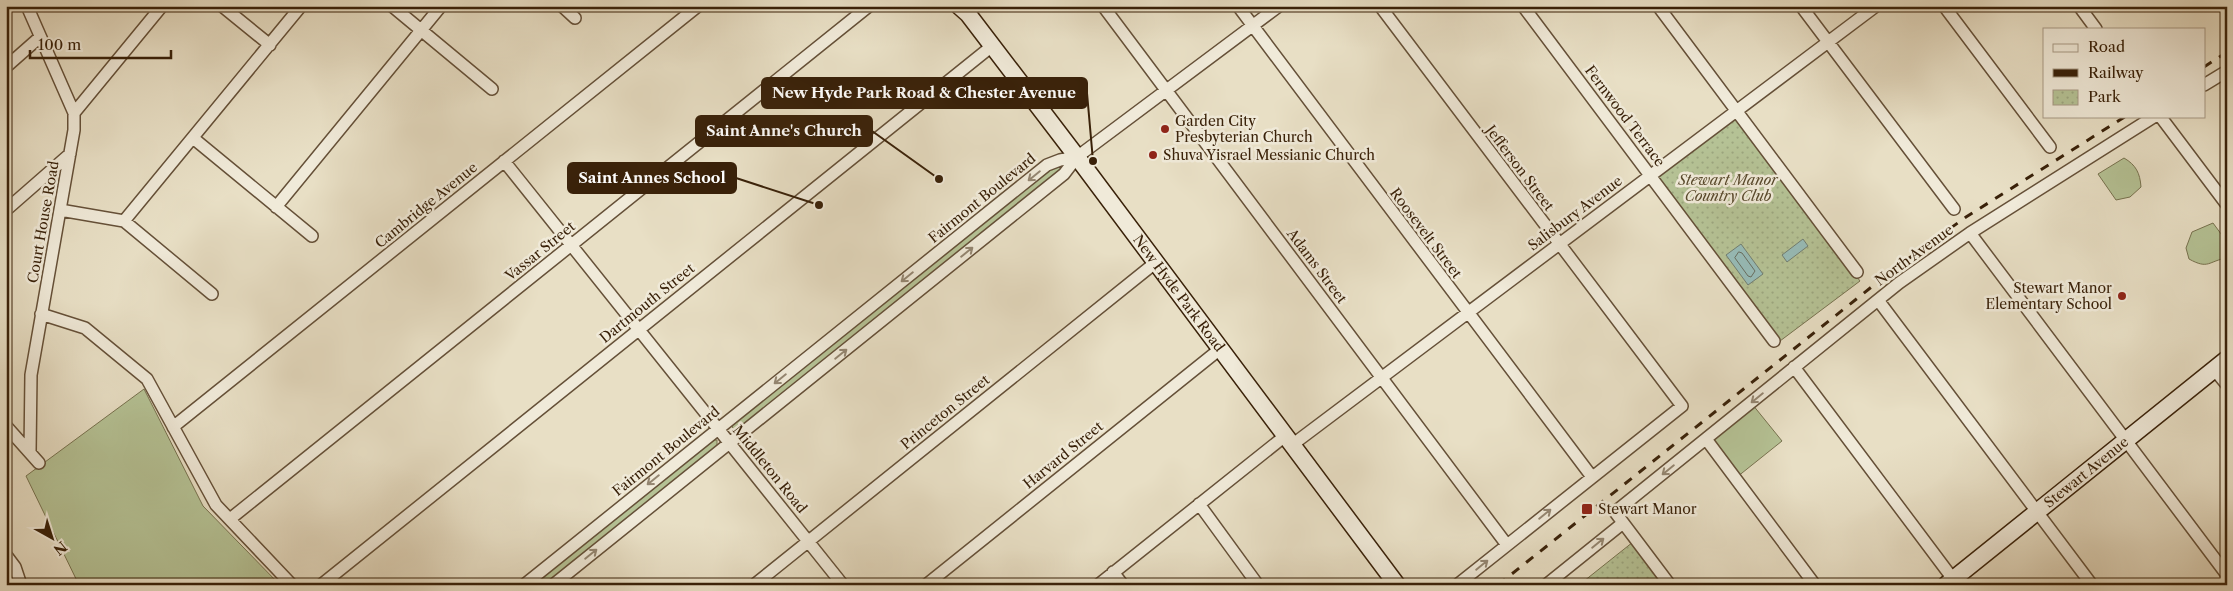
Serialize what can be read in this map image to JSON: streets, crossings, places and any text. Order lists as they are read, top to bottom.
{
  "streets": {
    "main road": ["New Hyde Park Road", "Stewart Avenue"],
    "street": [
      "Fernwood Terrace",
      "Jefferson Street",
      "Fairmont Boulevard",
      "Cambridge Avenue",
      "Salisbury Avenue",
      "Court House Road",
      "Roosevelt Street",
      "Vassar Street",
      "North Avenue",
      "Adams Street",
      "Dartmouth Street",
      "Princeton Street",
      "Harvard Street",
      "Middleton Road"
    ]
  },
  "crossings": [
    ["Fernwood Terrace", "Salisbury Avenue"],
    ["Jefferson Street", "Salisbury Avenue"],
    ["Jefferson Street", "Roosevelt Street"],
    ["Fairmont Boulevard", "New Hyde Park Road"],
    ["Fairmont Boulevard", "Middleton Road"],
    ["Cambridge Avenue", "Middleton Road"],
    ["Salisbury Avenue", "Roosevelt Street"],
    ["Salisbury Avenue", "Adams Street"],
    ["Salisbury Avenue", "New Hyde Park Road"],
    ["Vassar Street", "Middleton Road"],
    ["New Hyde Park Road", "Dartmouth Street"],
    ["New Hyde Park Road", "Princeton Street"],
    ["New Hyde Park Road", "Harvard Street"],
    ["Dartmouth Street", "Middleton Road"],
    ["Princeton Street", "Middleton Road"]
  ],
  "parks": ["Stewart Manor Country Club"],
  "places": {
    "other": [
      "Garden City Presbyterian Church",
      "Shuva Yisrael Messianic Church",
      "New Hyde Park Road & Chester Avenue",
      "Saint Anne's Church",
      "Saint Annes School",
      "Stewart Manor Elementary School"
    ],
    "transit": ["Stewart Manor"]
  },
  "legend": ["Road", "Railway", "Park"],
  "scale_bar": "100 m",
  "north": "bottom right"
}
